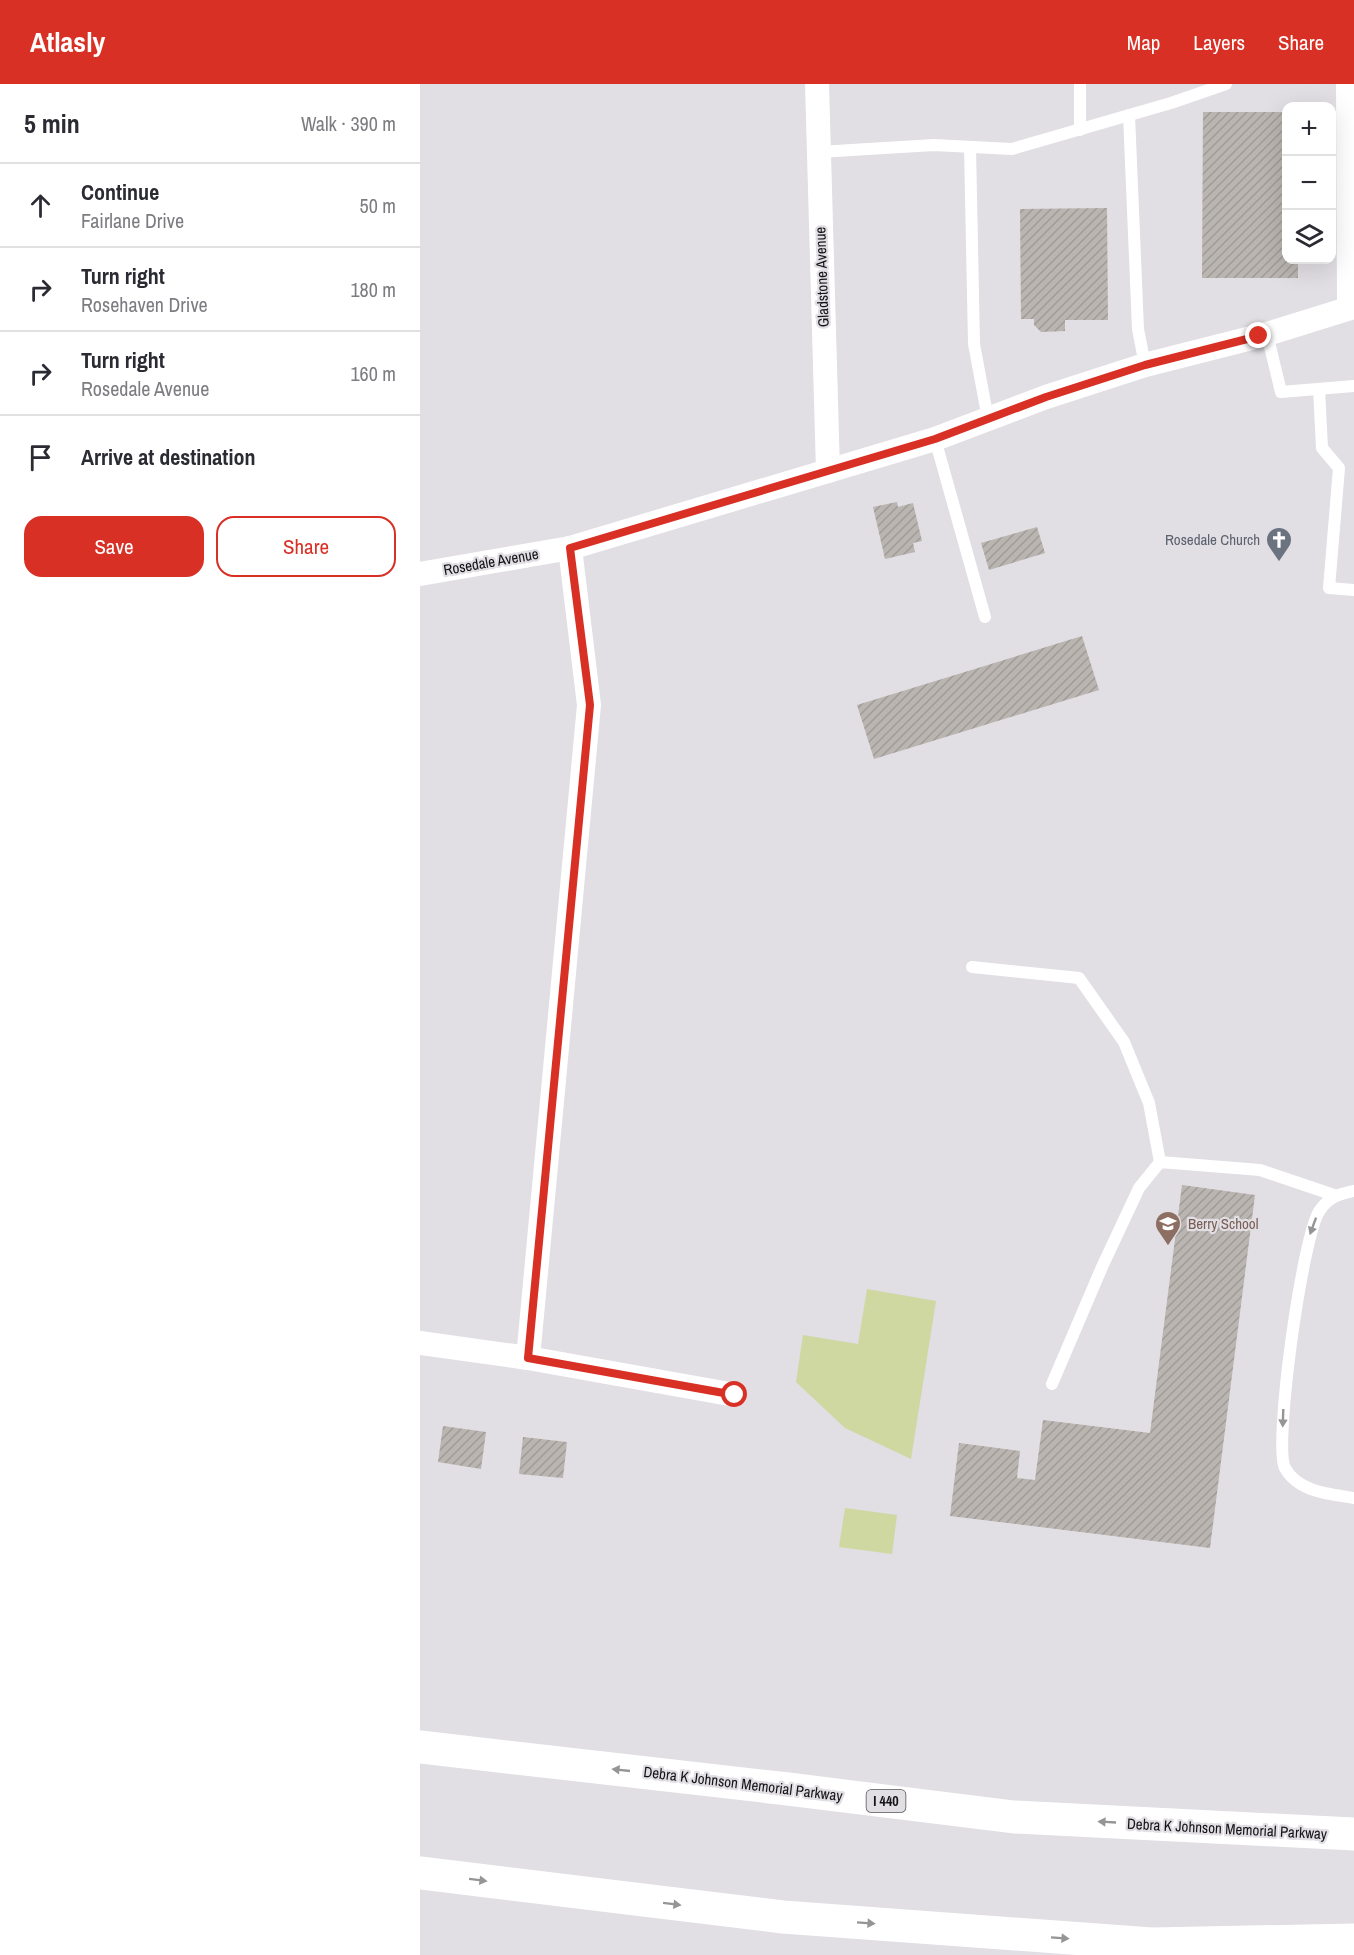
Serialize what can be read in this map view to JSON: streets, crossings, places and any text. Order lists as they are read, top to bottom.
{
  "streets": {
    "highway": ["Debra K Johnson Memorial Parkway", "I 440"],
    "street": ["Gladstone Avenue", "Rosedale Avenue"]
  },
  "crossings": [
    ["Gladstone Avenue", "Rosedale Avenue"]
  ],
  "places": {
    "church": ["Rosedale Church"],
    "school or university": ["Berry School"]
  },
  "page": {
    "header": "Atlasly",
    "nav": ["Map", "Layers", "Share"],
    "heading": ["5 min", "Walk · 390 m"],
    "map_buttons": ["+", "−"],
    "list": [
      ["Continue", "Fairlane Drive", "50 m"],
      ["Turn right", "Rosehaven Drive", "180 m"],
      ["Turn right", "Rosedale Avenue", "160 m"],
      "Arrive at destination"
    ],
    "buttons": ["Save", "Share"]
  }
}
